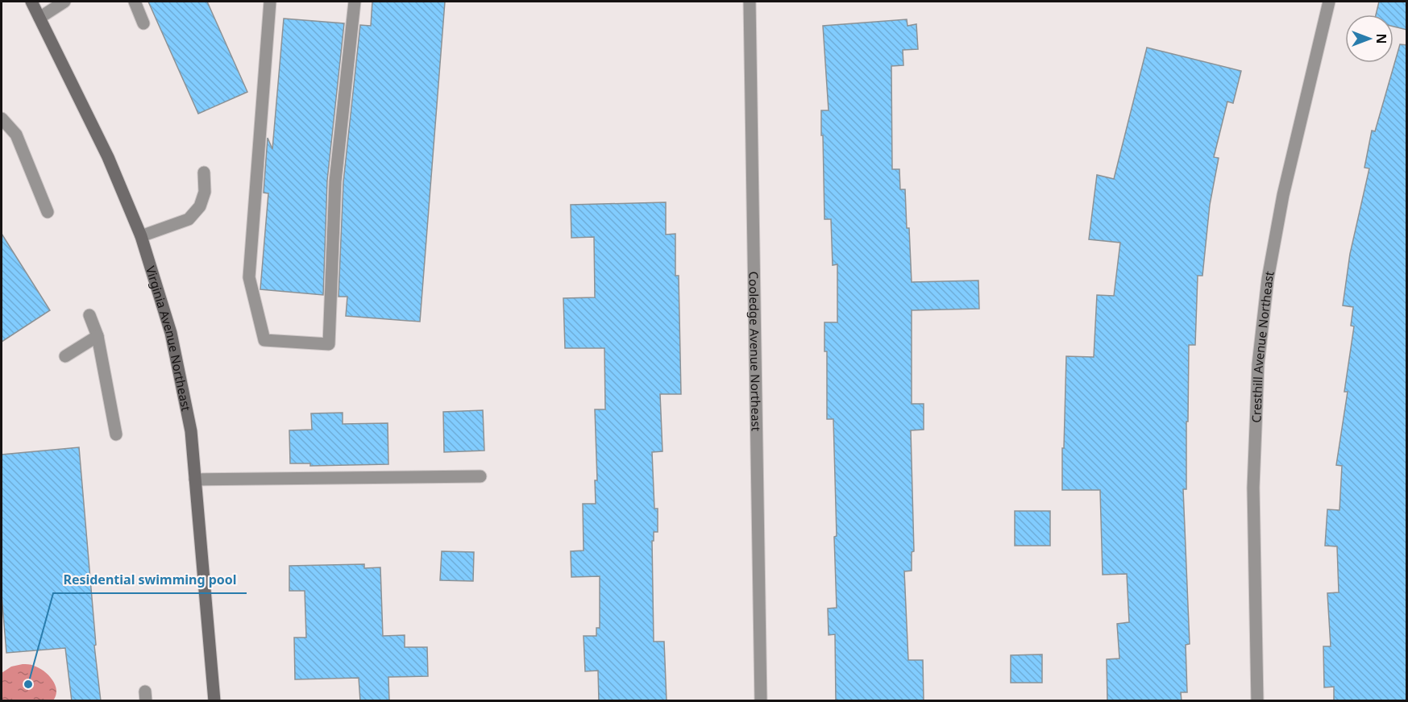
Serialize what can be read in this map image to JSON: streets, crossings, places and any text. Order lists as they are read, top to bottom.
{
  "streets": {
    "street": ["Virginia Avenue Northeast", "Cresthill Avenue Northeast", "Cooledge Avenue Northeast"]
  },
  "places": ["Residential swimming pool"],
  "north": "right"
}
